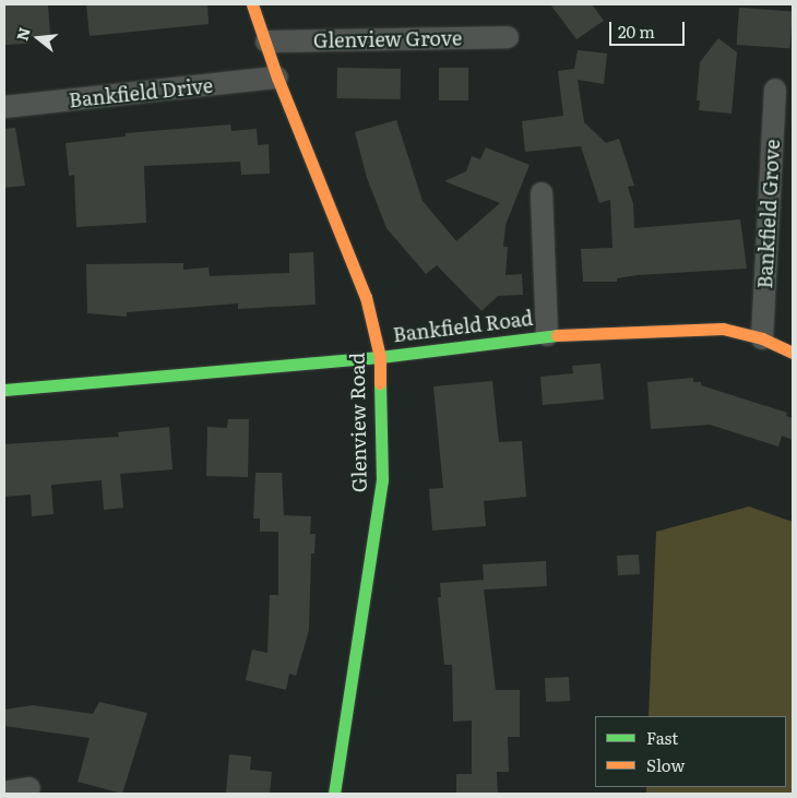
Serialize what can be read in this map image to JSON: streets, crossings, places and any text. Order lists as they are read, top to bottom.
{
  "streets": {
    "street": [
      "Glenview Grove",
      "Bankfield Drive",
      "Bankfield Grove",
      "Bankfield Road",
      "Glenview Road"
    ]
  },
  "crossings": [
    ["Glenview Grove", "Glenview Road"],
    ["Bankfield Drive", "Glenview Road"],
    ["Bankfield Grove", "Bankfield Road"],
    ["Bankfield Road", "Glenview Road"]
  ],
  "legend": ["Fast", "Slow"],
  "scale_bar": "20 m",
  "north": "left"
}
